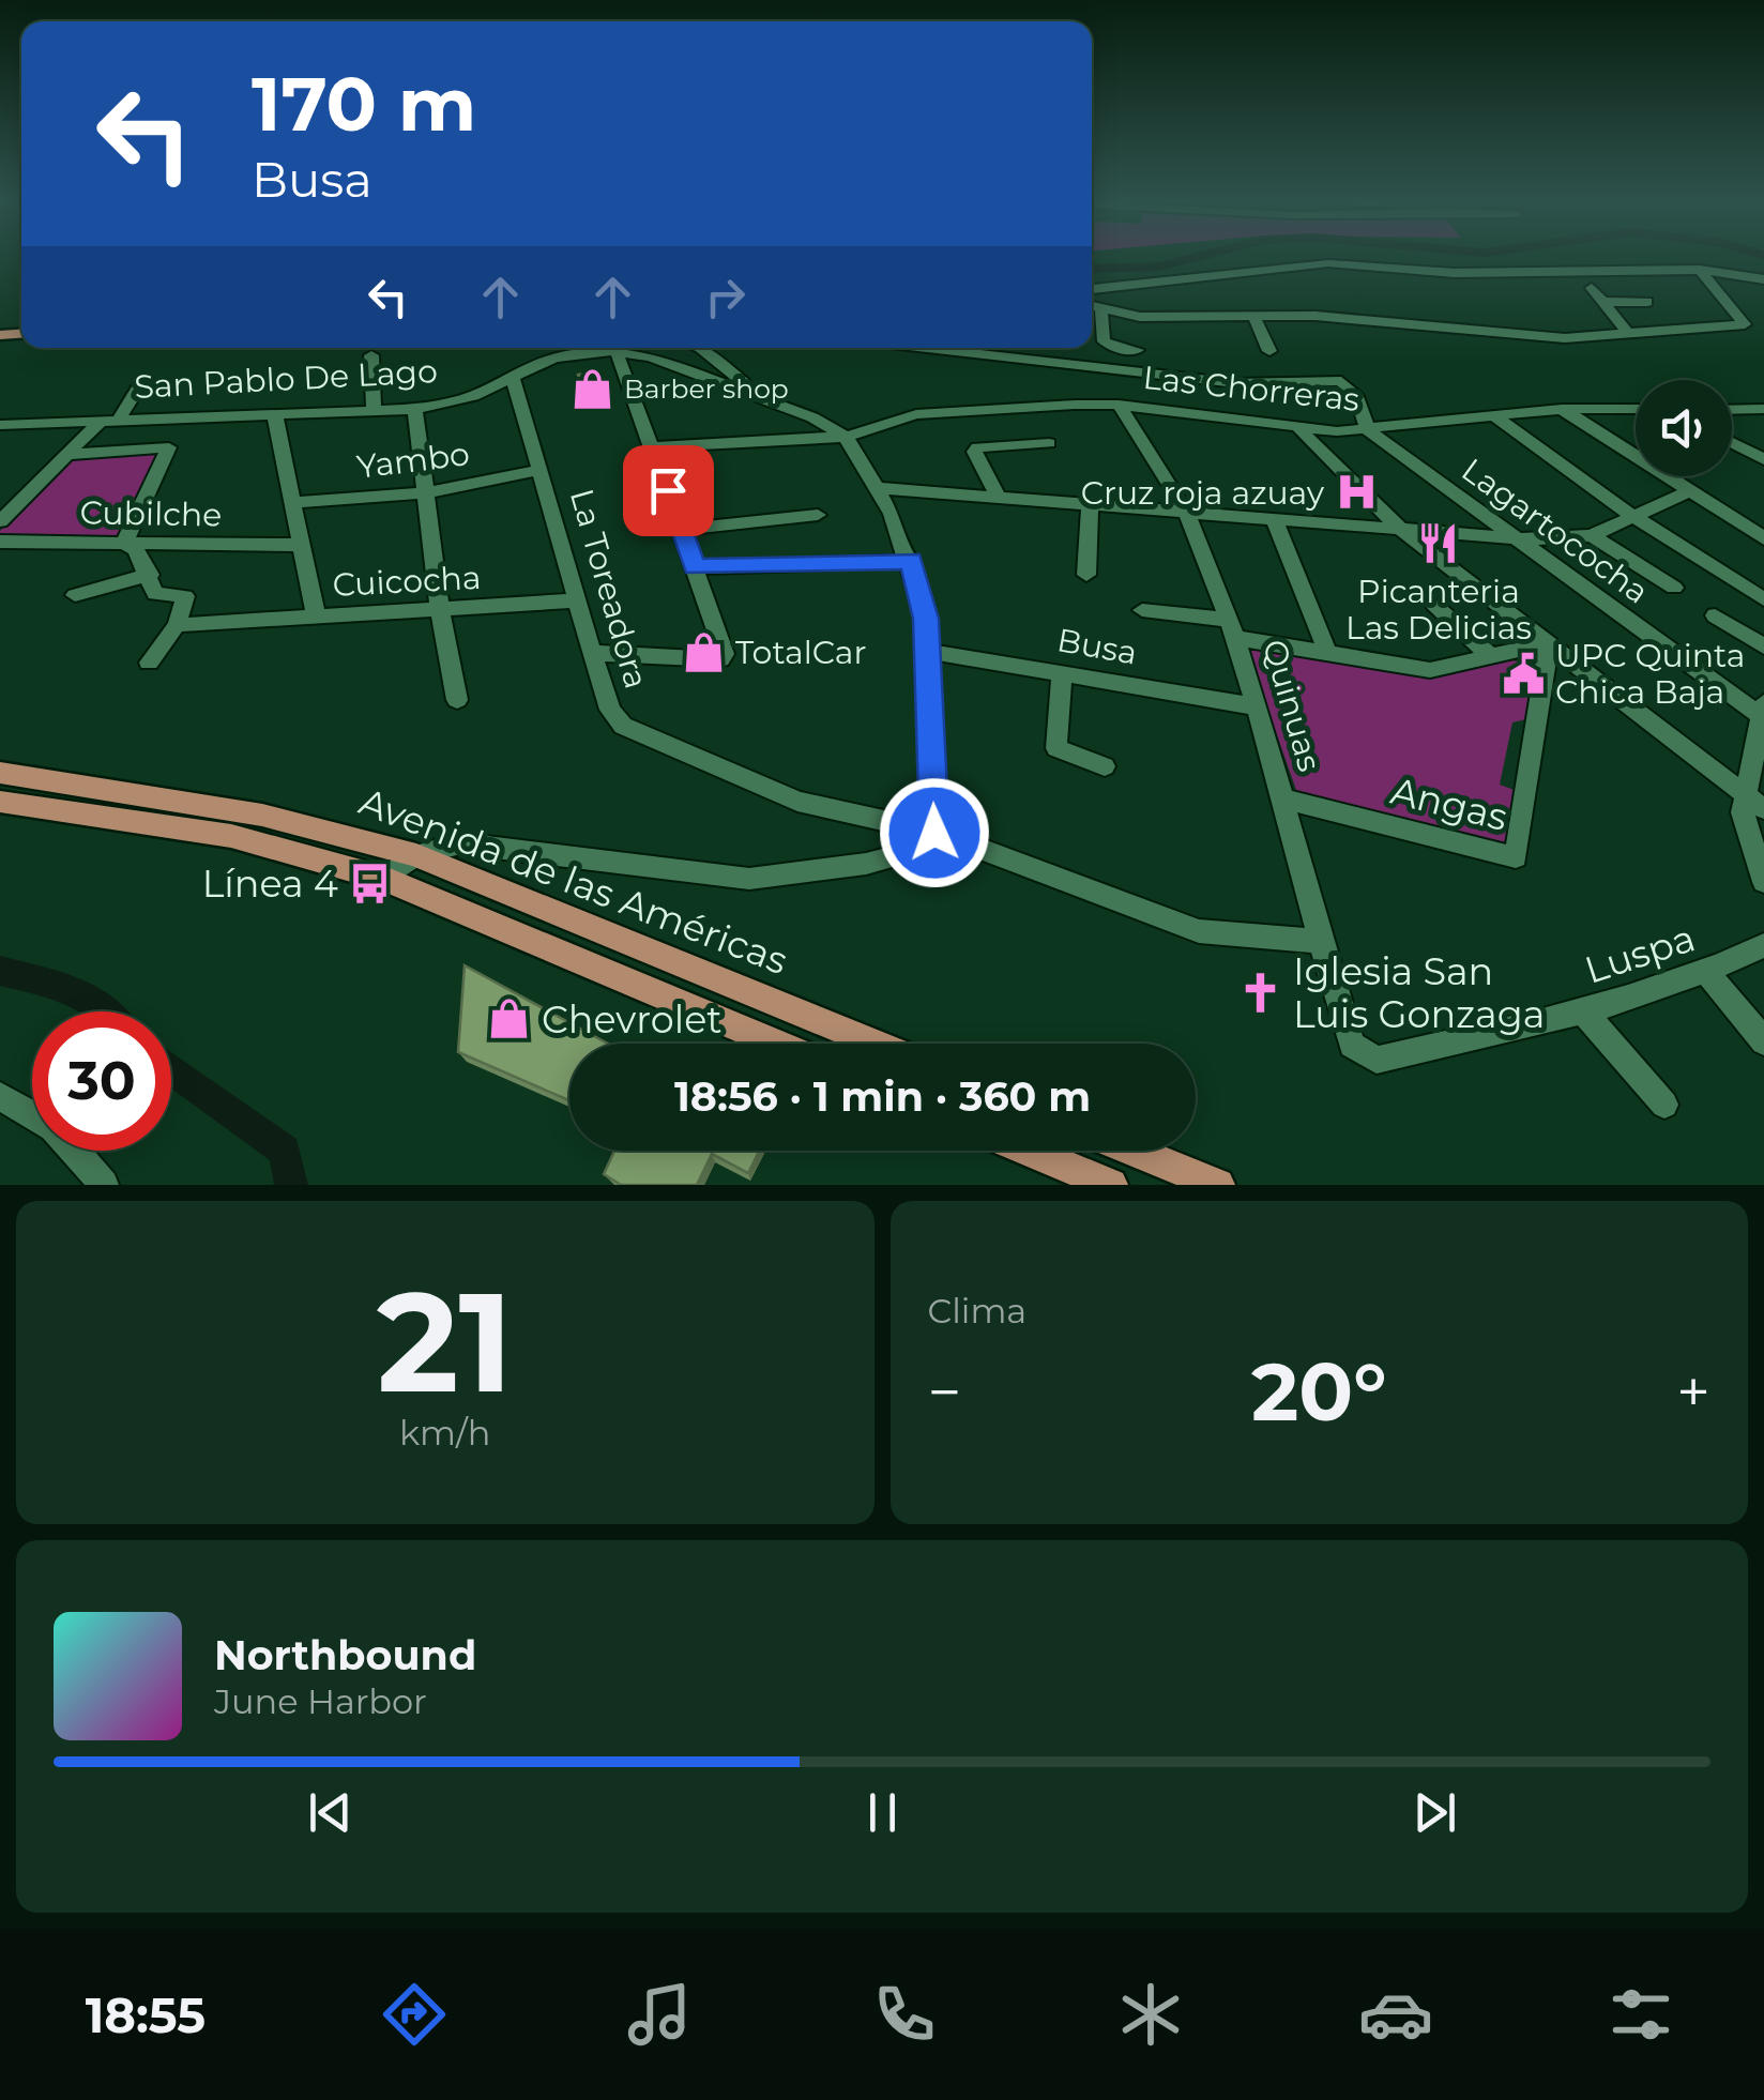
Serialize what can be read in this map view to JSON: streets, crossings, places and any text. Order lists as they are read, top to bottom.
{
  "streets": {
    "main road": ["Avenida de las Américas"],
    "street": [
      "San Pablo De Lago",
      "Las Chorreras",
      "Yambo",
      "Cubilche",
      "Lagartococha",
      "Cuicocha",
      "La Toreadora",
      "Busa",
      "Quinuas",
      "Angas",
      "Luspa"
    ]
  },
  "crossings": [
    ["San Pablo De Lago", "Las Chorreras"],
    ["San Pablo De Lago", "Cubilche"],
    ["San Pablo De Lago", "Cuicocha"],
    ["San Pablo De Lago", "La Toreadora"],
    ["Las Chorreras", "Lagartococha"],
    ["Las Chorreras", "Quinuas"],
    ["Yambo", "Cuicocha"],
    ["Yambo", "La Toreadora"],
    ["Cubilche", "Cuicocha"],
    ["Cuicocha", "La Toreadora"],
    ["La Toreadora", "Quinuas"],
    ["Busa", "Quinuas"],
    ["Quinuas", "Angas"],
    ["Quinuas", "Luspa"]
  ],
  "places": {
    "shop": ["Barber shop", "TotalCar", "Chevrolet"],
    "hospital": ["Cruz roja azuay"],
    "restaurant": ["Picanteria Las Delicias"],
    "public building": ["UPC Quinta Chica Baja"],
    "bus stop": ["Línea 4"],
    "church": ["Iglesia San Luis Gonzaga"]
  },
  "page": {
    "turn": ["170 m", "Busa"],
    "limit": "30",
    "trip": "18:56 · 1 min · 360 m",
    "tile": [
      ["21", "km/h"],
      "Clima"
    ],
    "heat": ["−", "20°", "+"],
    "song": ["Northbound", "June Harbor"],
    "tabs": "18:55"
  }
}
